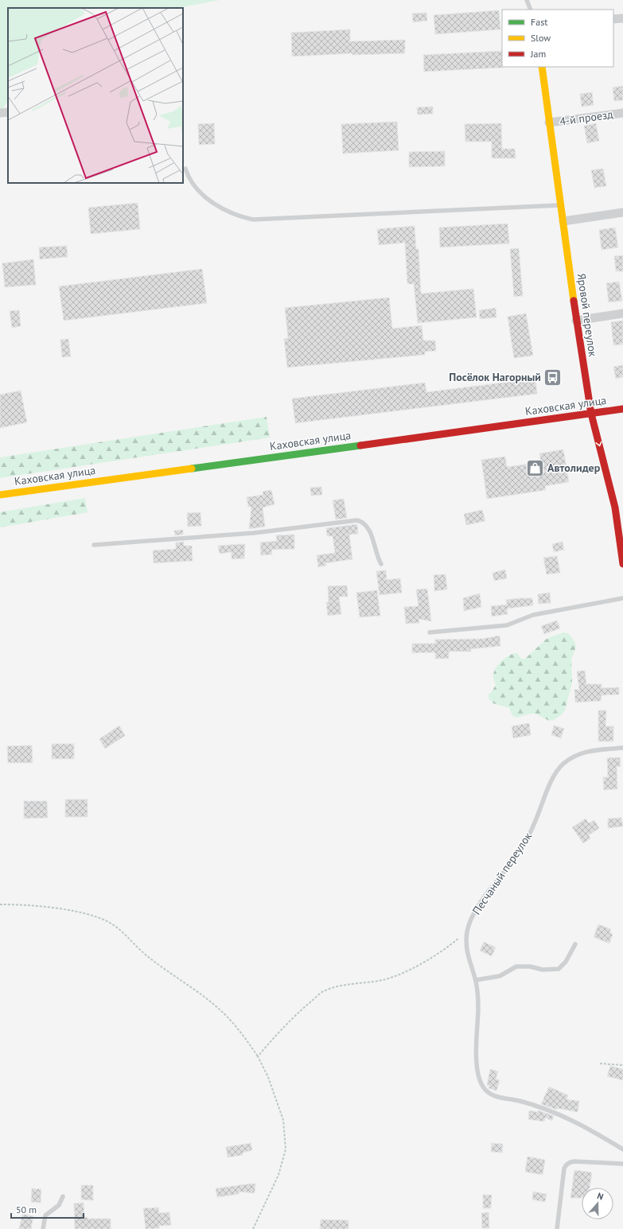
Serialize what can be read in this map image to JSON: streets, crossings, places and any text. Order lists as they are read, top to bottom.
{
  "streets": {
    "main road": ["Яровой переулок", "Каховская улица"],
    "street": ["4-й проезд"],
    "lane": ["Песчаный переулок"]
  },
  "crossings": [
    ["4-й проезд", "Яровой переулок"],
    ["Яровой переулок", "Каховская улица"]
  ],
  "places": {
    "bus stop": ["Посёлок Нагорный"],
    "shop": ["Автолидер"]
  },
  "legend": ["Fast", "Slow", "Jam"],
  "scale_bar": "50 m",
  "north": "top"
}
